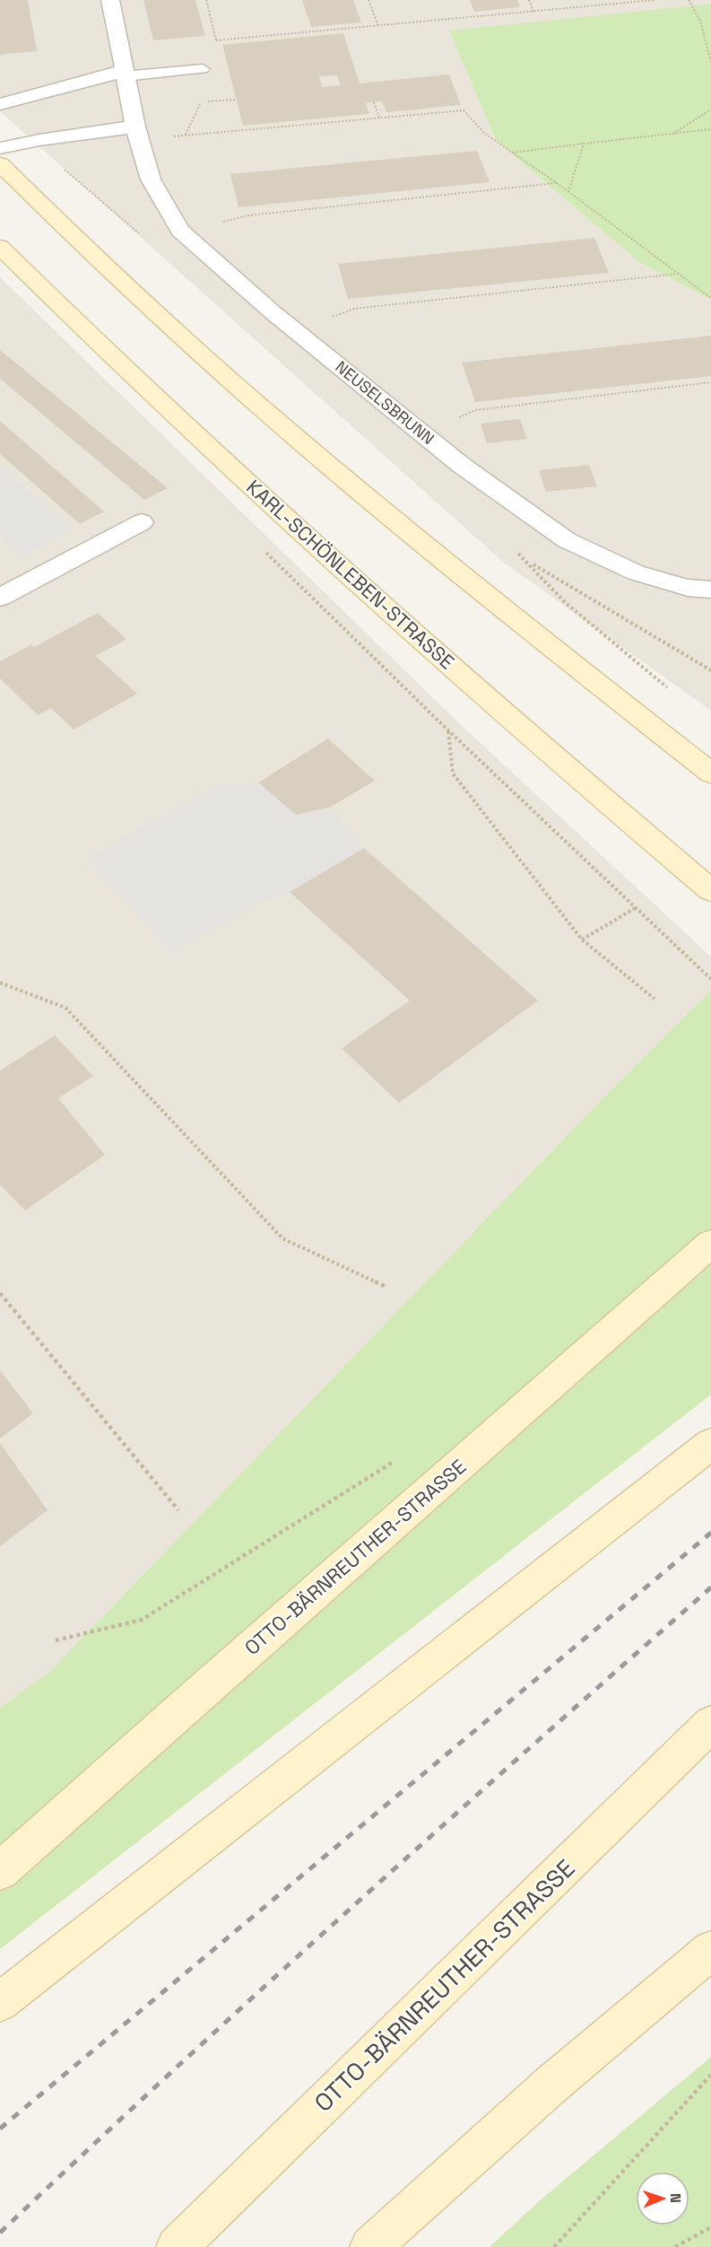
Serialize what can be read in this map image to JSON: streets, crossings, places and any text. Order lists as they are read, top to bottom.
{
  "streets": {
    "main road": ["KARL-SCHÖNLEBEN-STRASSE", "OTTO-BÄRNREUTHER-STRASSE"],
    "street": ["NEUSELSBRUNN"]
  },
  "north": "right"
}
